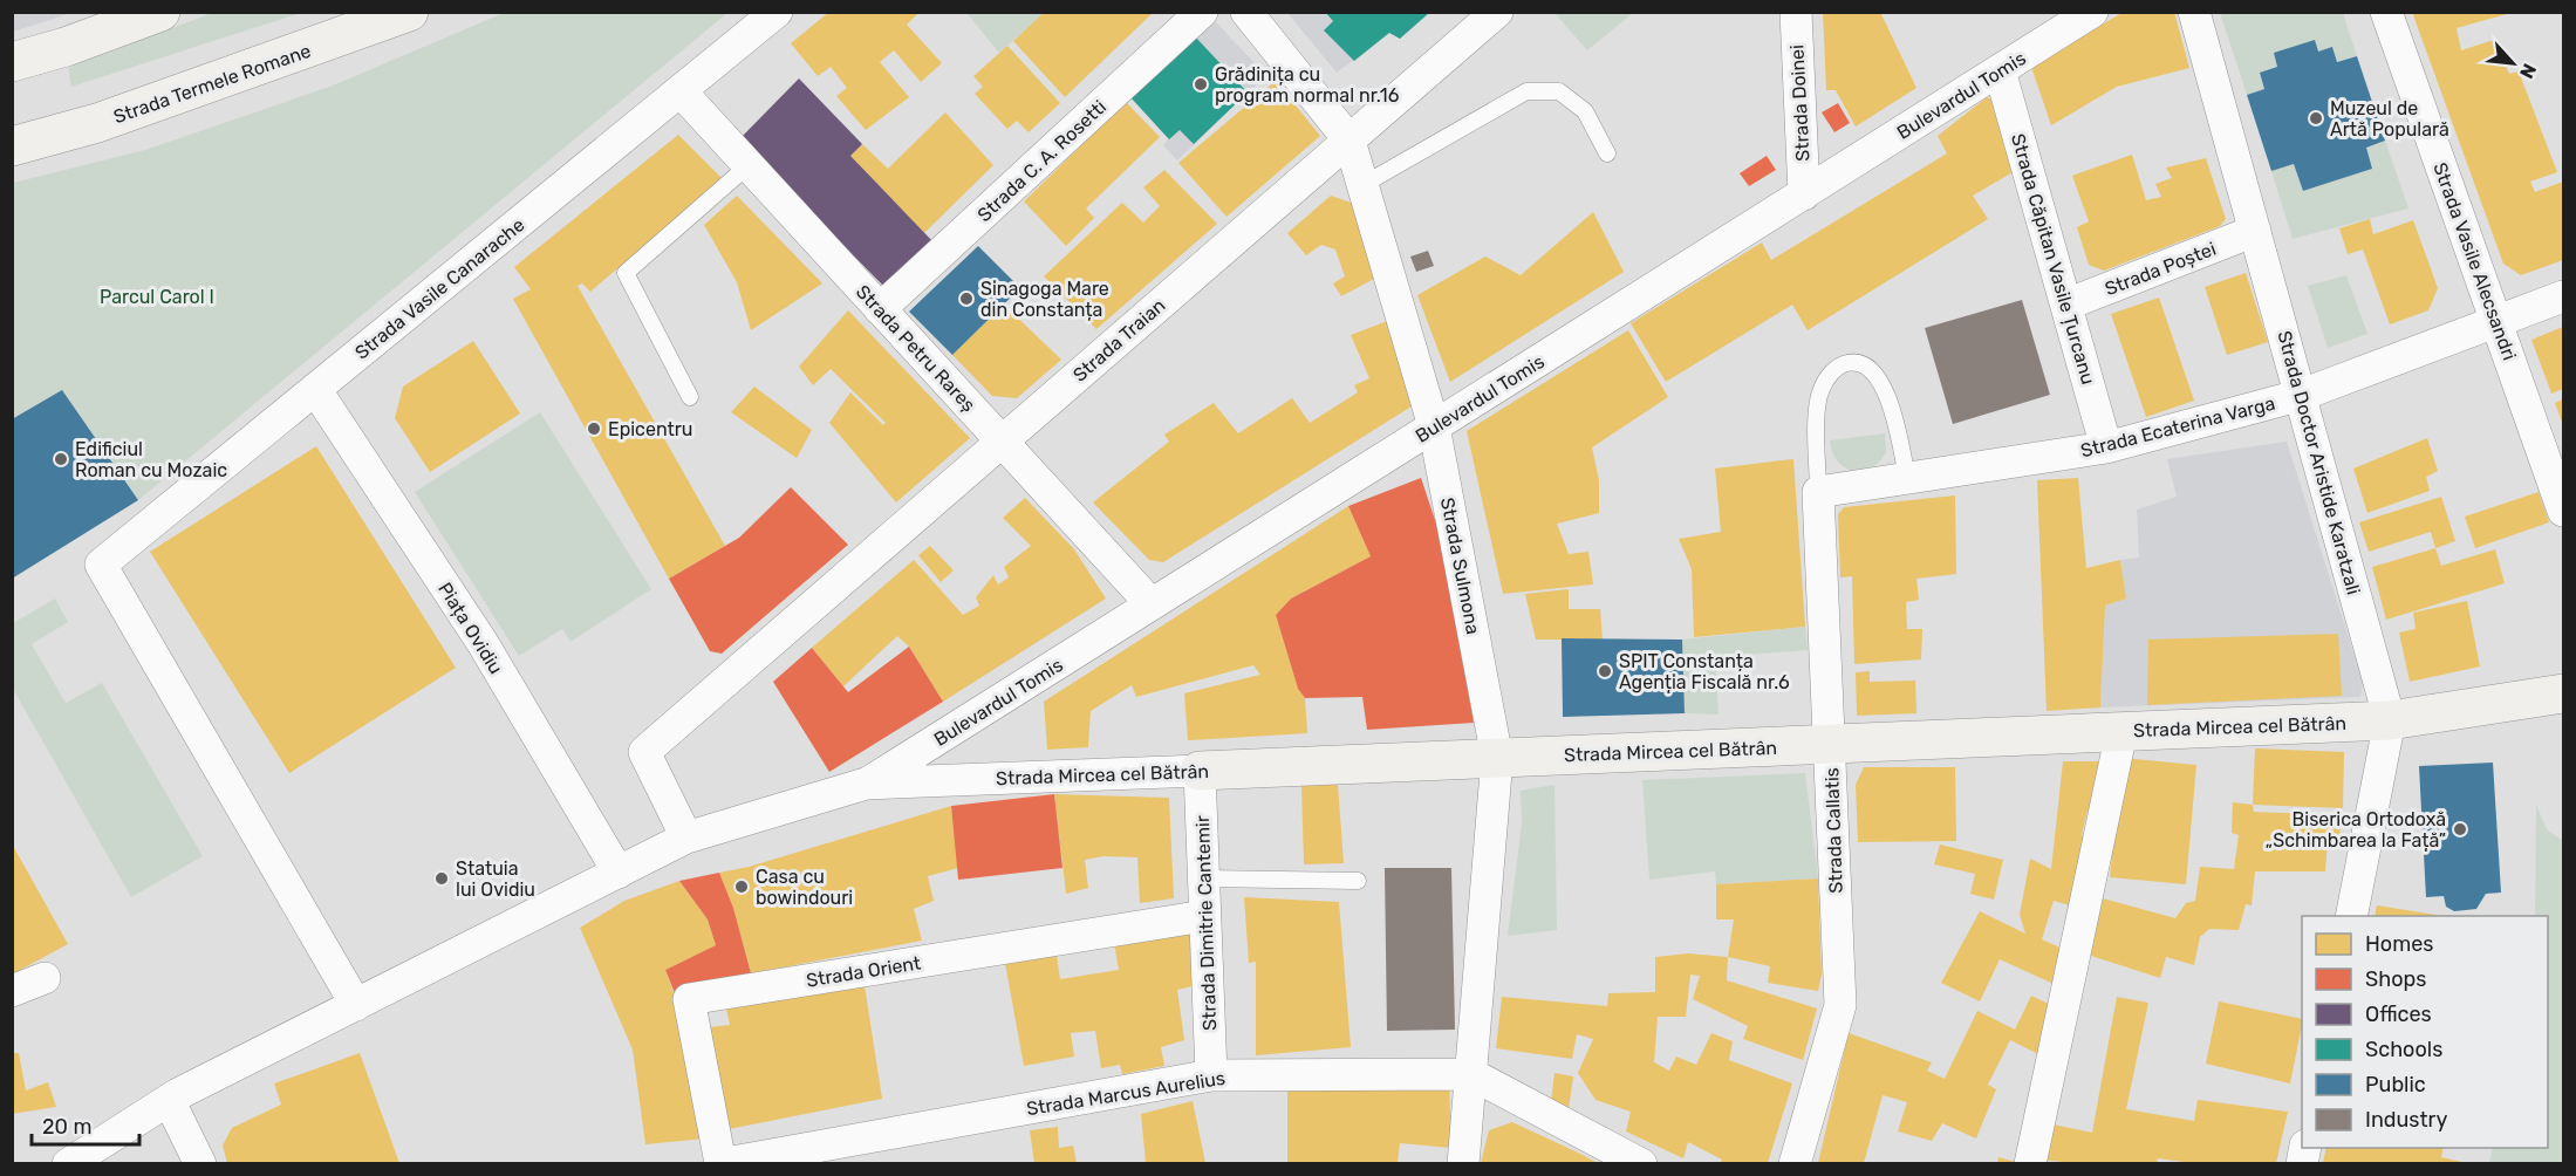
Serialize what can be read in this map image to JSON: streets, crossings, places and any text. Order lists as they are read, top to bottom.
{
  "streets": {
    "street": [
      "Strada Termele Romane",
      "Bulevardul Tomis",
      "Strada Doinei",
      "Strada C. A. Rosetti",
      "Strada Căpitan Vasile Țurcanu",
      "Strada Vasile Alecsandri",
      "Strada Poștei",
      "Strada Vasile Canarache",
      "Strada Traian",
      "Strada Petru Rareș",
      "Strada Ecaterina Varga",
      "Strada Doctor Aristide Karatzali",
      "Strada Sulmona",
      "Piața Ovidiu",
      "Strada Mircea cel Bătrân",
      "Strada Callatis",
      "Strada Dimitrie Cantemir",
      "Strada Orient",
      "Strada Marcus Aurelius"
    ]
  },
  "crossings": [
    ["Bulevardul Tomis", "Strada Doinei"],
    ["Bulevardul Tomis", "Strada Căpitan Vasile Țurcanu"],
    ["Bulevardul Tomis", "Strada Petru Rareș"],
    ["Bulevardul Tomis", "Strada Sulmona"],
    ["Bulevardul Tomis", "Strada Mircea cel Bătrân"],
    ["Strada C. A. Rosetti", "Strada Petru Rareș"],
    ["Strada Căpitan Vasile Țurcanu", "Strada Poștei"],
    ["Strada Căpitan Vasile Țurcanu", "Strada Ecaterina Varga"],
    ["Strada Vasile Alecsandri", "Strada Ecaterina Varga"],
    ["Strada Poștei", "Strada Doctor Aristide Karatzali"],
    ["Strada Vasile Canarache", "Strada Petru Rareș"],
    ["Strada Vasile Canarache", "Piața Ovidiu"],
    ["Strada Vasile Canarache", "Strada Mircea cel Bătrân"],
    ["Strada Traian", "Strada Petru Rareș"],
    ["Strada Traian", "Strada Sulmona"],
    ["Strada Traian", "Strada Mircea cel Bătrân"],
    ["Strada Ecaterina Varga", "Strada Doctor Aristide Karatzali"],
    ["Strada Ecaterina Varga", "Strada Callatis"],
    ["Strada Doctor Aristide Karatzali", "Strada Mircea cel Bătrân"],
    ["Strada Sulmona", "Strada Mircea cel Bătrân"],
    ["Strada Sulmona", "Strada Marcus Aurelius"],
    ["Piața Ovidiu", "Strada Mircea cel Bătrân"],
    ["Strada Mircea cel Bătrân", "Strada Callatis"],
    ["Strada Mircea cel Bătrân", "Strada Dimitrie Cantemir"],
    ["Strada Dimitrie Cantemir", "Strada Orient"],
    ["Strada Dimitrie Cantemir", "Strada Marcus Aurelius"],
    ["Strada Orient", "Strada Marcus Aurelius"]
  ],
  "parks": ["Parcul Carol I"],
  "places": [
    "Grădinița cu program normal nr.16",
    "Muzeul de Artă Populară",
    "Sinagoga Mare din Constanța",
    "Epicentru",
    "Edificiul Roman cu Mozaic",
    "SPIT Constanța Agenția Fiscală nr.6",
    "Biserica Ortodoxă „Schimbarea la Față”",
    "Statuia lui Ovidiu",
    "Casa cu bowindouri"
  ],
  "legend": [
    "Homes",
    "Shops",
    "Offices",
    "Schools",
    "Public",
    "Industry"
  ],
  "scale_bar": "20 m",
  "north": "bottom right"
}
